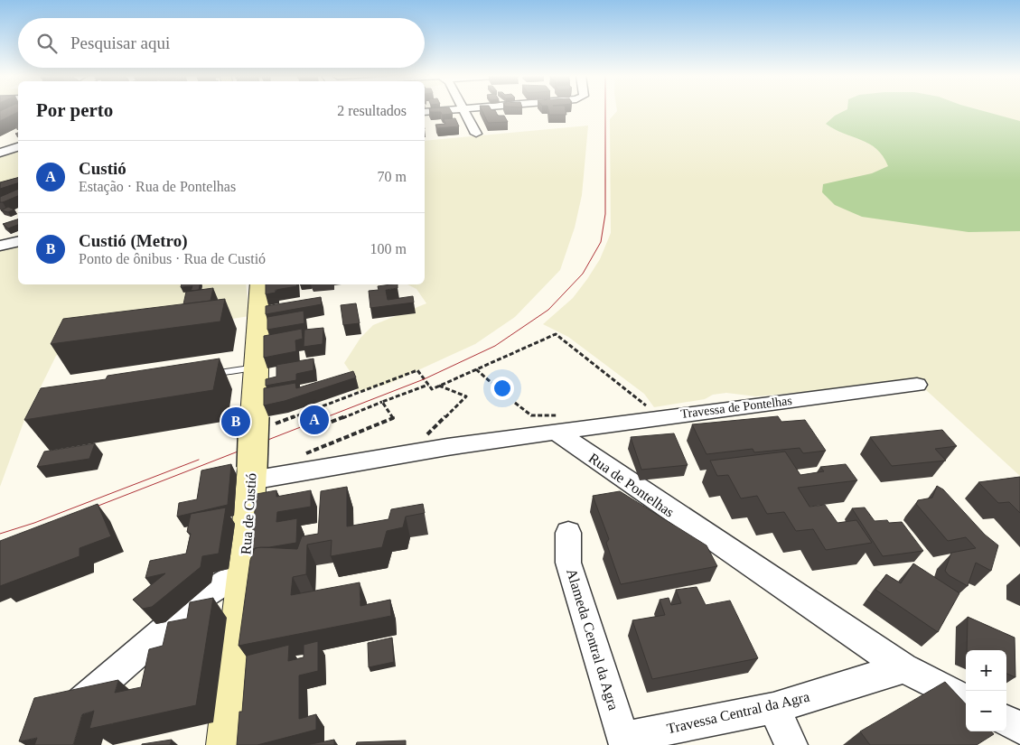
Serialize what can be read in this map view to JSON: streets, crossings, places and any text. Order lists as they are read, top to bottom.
{
  "streets": {
    "main road": ["Rua de Custió"],
    "street": [
      "Travessa de Pontelhas",
      "Rua de Pontelhas",
      "Alameda Central da Agra",
      "Travessa Central da Agra"
    ]
  },
  "crossings": [
    ["Travessa de Pontelhas", "Rua de Pontelhas"],
    ["Rua de Pontelhas", "Travessa Central da Agra"],
    ["Alameda Central da Agra", "Travessa Central da Agra"]
  ],
  "page": {
    "search": "Pesquisar aqui",
    "heading": ["Por perto", "2 resultados"],
    "list": [
      {
        "mark": "A",
        "name": "Custió",
        "note": "Estação · Rua de Pontelhas",
        "value": "70 m"
      },
      {
        "mark": "B",
        "name": "Custió (Metro)",
        "note": "Ponto de ônibus · Rua de Custió",
        "value": "100 m"
      }
    ],
    "pins": ["A", "B"],
    "map_buttons": ["+", "−"]
  }
}
